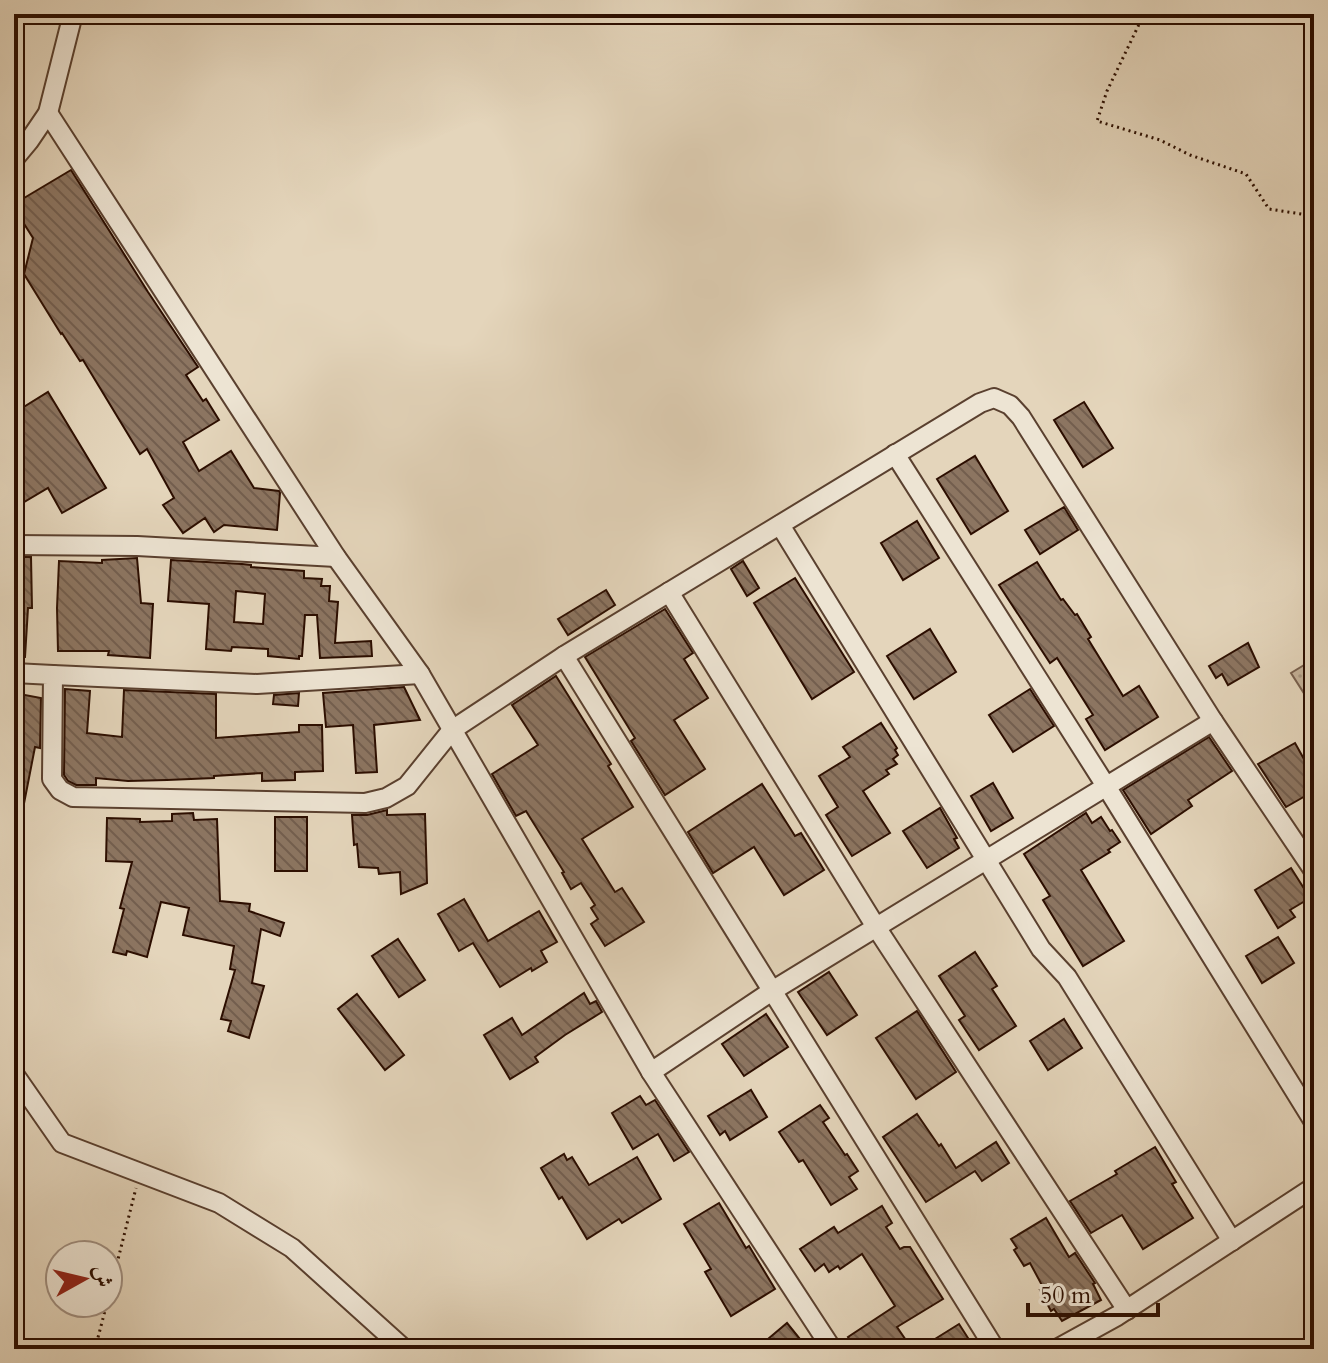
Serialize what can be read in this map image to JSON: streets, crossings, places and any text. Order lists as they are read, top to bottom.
{
  "scale_bar": "50 m",
  "north": "right"
}
